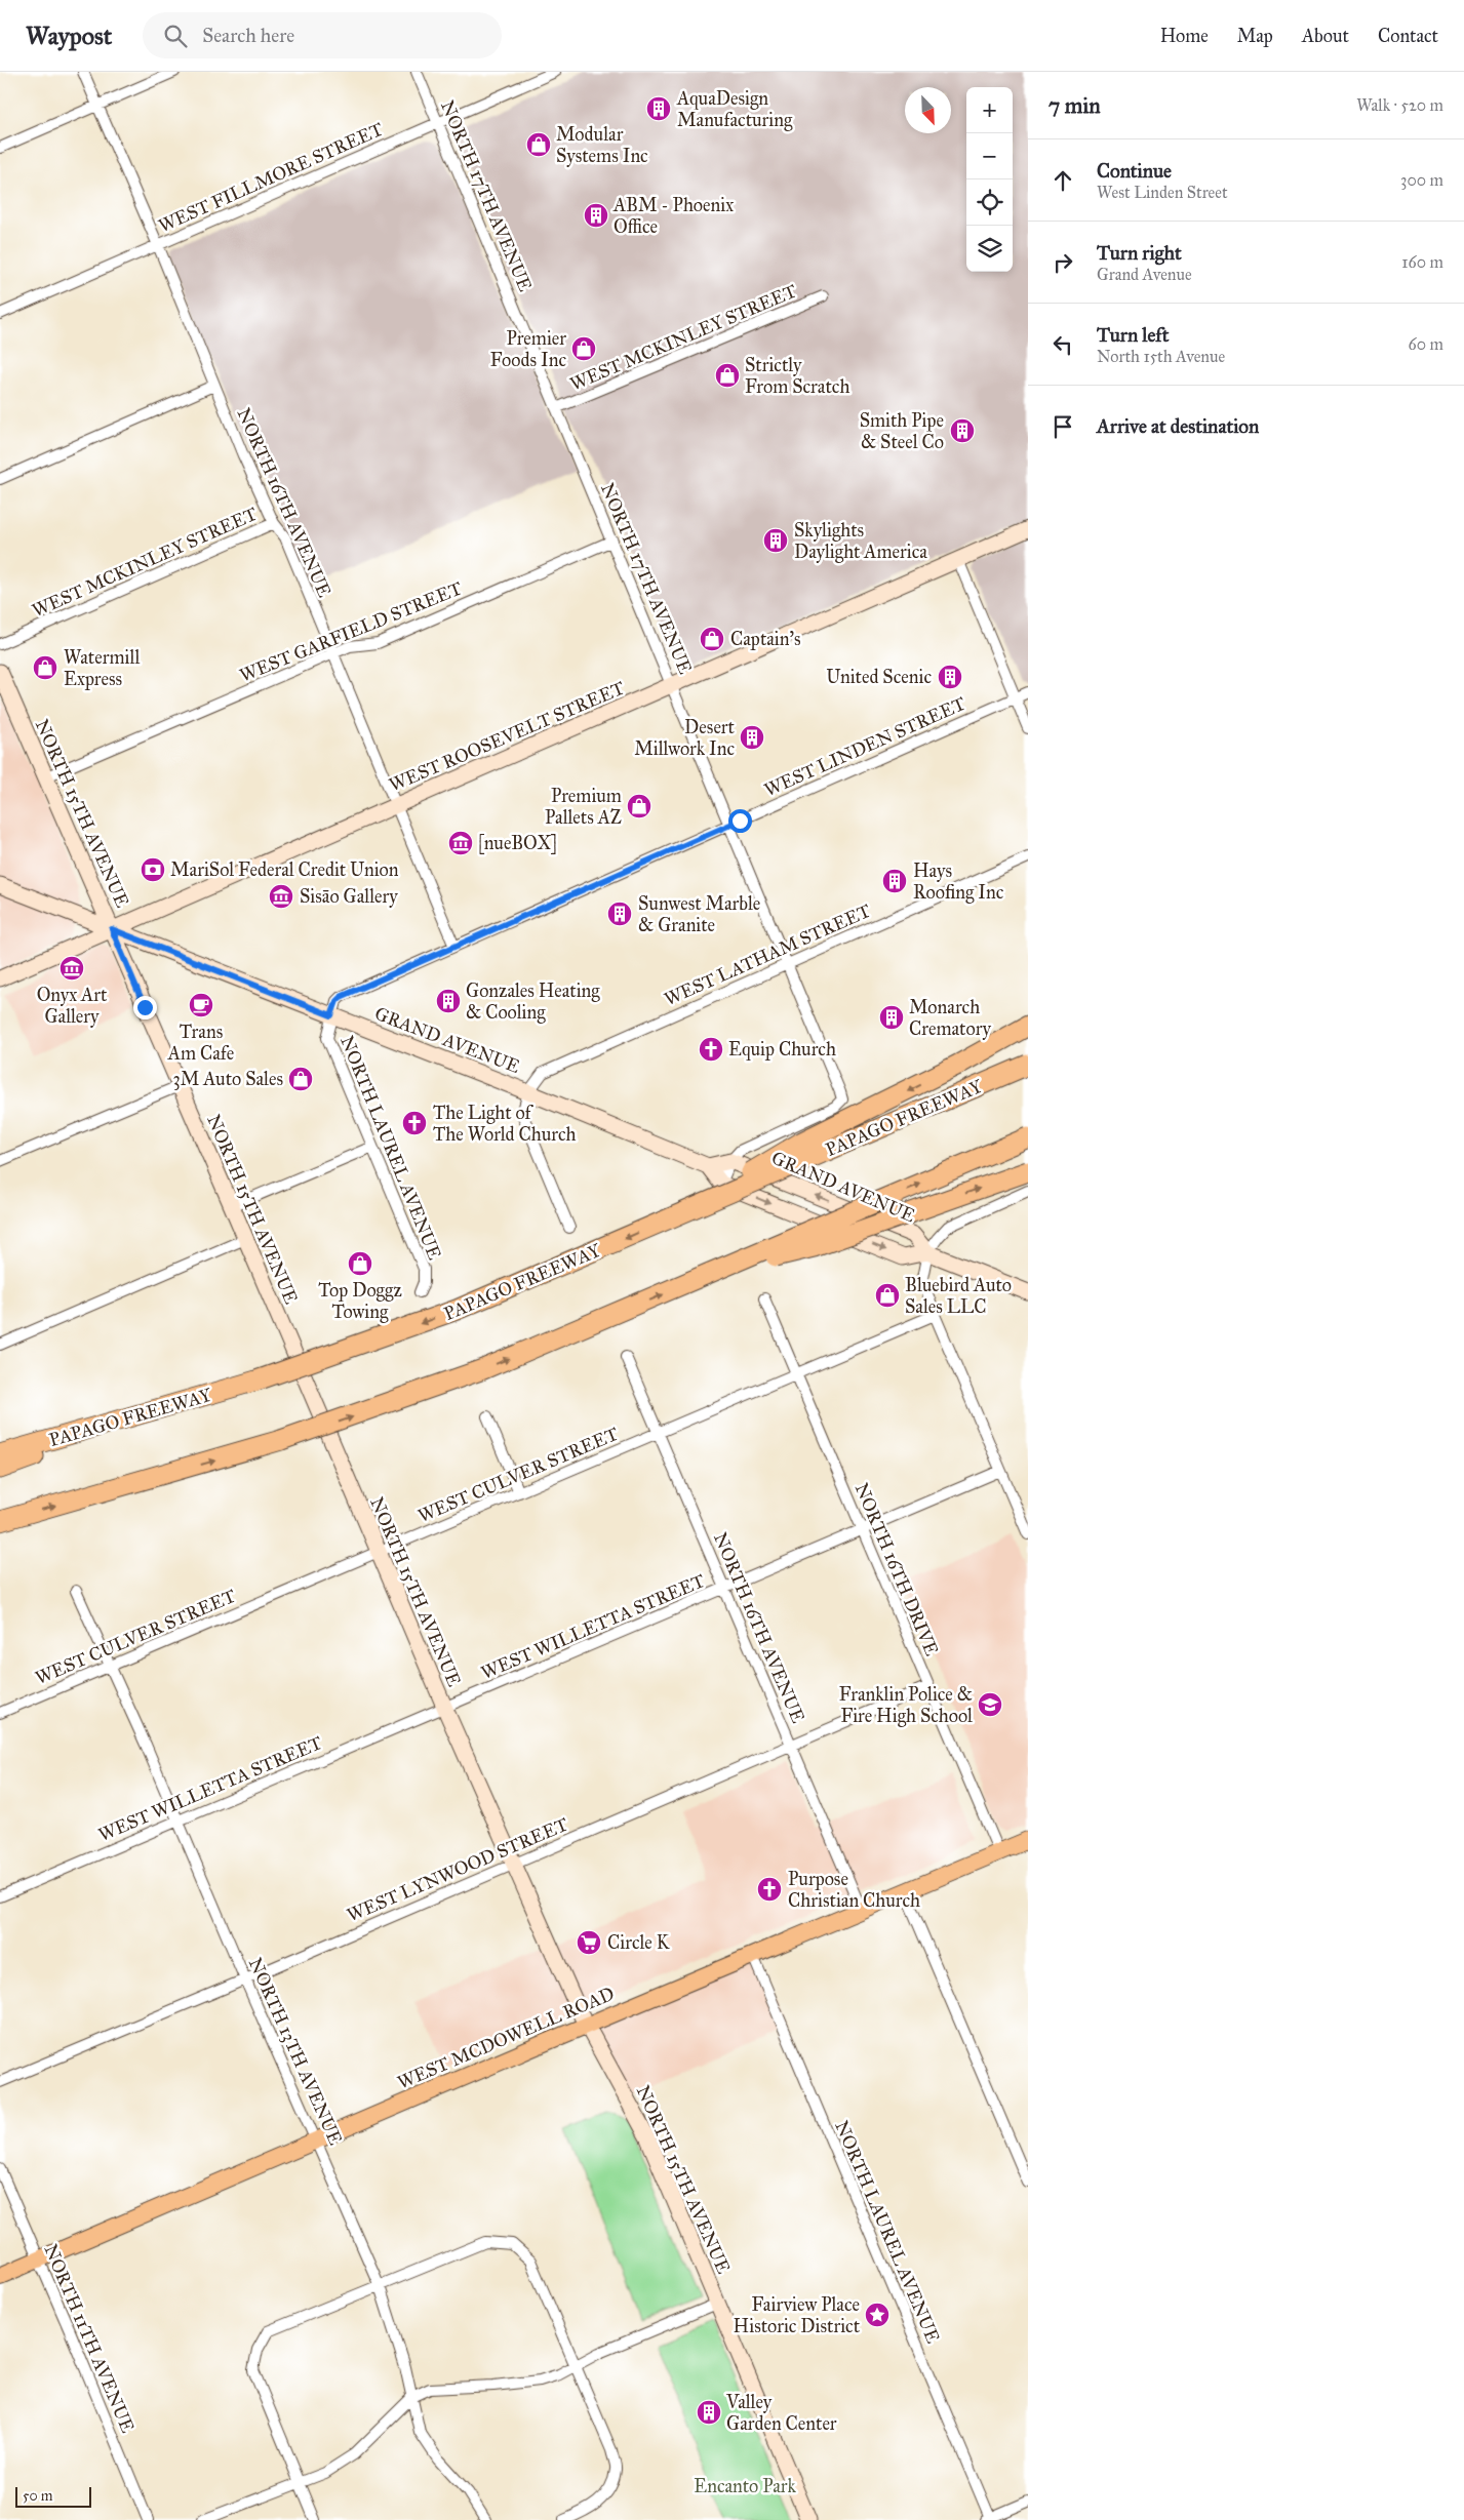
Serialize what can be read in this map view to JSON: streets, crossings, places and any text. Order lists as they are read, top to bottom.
{
  "streets": {
    "highway": ["PAPAGO FREEWAY"],
    "main road": ["WEST MCDOWELL ROAD"],
    "street": [
      "WEST FILLMORE STREET",
      "NORTH 17TH AVENUE",
      "WEST MCKINLEY STREET",
      "NORTH 16TH AVENUE",
      "WEST GARFIELD STREET",
      "WEST ROOSEVELT STREET",
      "WEST LINDEN STREET",
      "NORTH 15TH AVENUE",
      "WEST LATHAM STREET",
      "GRAND AVENUE",
      "NORTH LAUREL AVENUE",
      "WEST CULVER STREET",
      "NORTH 16TH DRIVE",
      "WEST WILLETTA STREET",
      "WEST LYNWOOD STREET",
      "NORTH 13TH AVENUE",
      "NORTH 11TH AVENUE"
    ]
  },
  "crossings": [
    ["WEST FILLMORE STREET", "NORTH 17TH AVENUE"],
    ["WEST FILLMORE STREET", "NORTH 16TH AVENUE"],
    ["NORTH 17TH AVENUE", "WEST MCKINLEY STREET"],
    ["NORTH 17TH AVENUE", "WEST GARFIELD STREET"],
    ["NORTH 17TH AVENUE", "WEST ROOSEVELT STREET"],
    ["NORTH 17TH AVENUE", "WEST LINDEN STREET"],
    ["NORTH 17TH AVENUE", "WEST LATHAM STREET"],
    ["NORTH 17TH AVENUE", "GRAND AVENUE"],
    ["WEST MCKINLEY STREET", "NORTH 16TH AVENUE"],
    ["NORTH 16TH AVENUE", "WEST GARFIELD STREET"],
    ["NORTH 16TH AVENUE", "WEST ROOSEVELT STREET"],
    ["NORTH 16TH AVENUE", "WEST LINDEN STREET"],
    ["NORTH 16TH AVENUE", "WEST CULVER STREET"],
    ["NORTH 16TH AVENUE", "WEST WILLETTA STREET"],
    ["NORTH 16TH AVENUE", "WEST LYNWOOD STREET"],
    ["NORTH 16TH AVENUE", "WEST MCDOWELL ROAD"],
    ["WEST GARFIELD STREET", "NORTH 15TH AVENUE"],
    ["WEST ROOSEVELT STREET", "NORTH 15TH AVENUE"],
    ["WEST ROOSEVELT STREET", "GRAND AVENUE"],
    ["WEST LINDEN STREET", "GRAND AVENUE"],
    ["WEST LINDEN STREET", "NORTH LAUREL AVENUE"],
    ["NORTH 15TH AVENUE", "GRAND AVENUE"],
    ["NORTH 15TH AVENUE", "WEST CULVER STREET"],
    ["NORTH 15TH AVENUE", "WEST WILLETTA STREET"],
    ["NORTH 15TH AVENUE", "WEST LYNWOOD STREET"],
    ["NORTH 15TH AVENUE", "WEST MCDOWELL ROAD"],
    ["WEST LATHAM STREET", "GRAND AVENUE"],
    ["GRAND AVENUE", "NORTH LAUREL AVENUE"],
    ["NORTH LAUREL AVENUE", "WEST MCDOWELL ROAD"],
    ["WEST CULVER STREET", "NORTH 16TH DRIVE"],
    ["WEST CULVER STREET", "NORTH 13TH AVENUE"],
    ["NORTH 16TH DRIVE", "WEST WILLETTA STREET"],
    ["NORTH 16TH DRIVE", "WEST LYNWOOD STREET"],
    ["NORTH 16TH DRIVE", "WEST MCDOWELL ROAD"],
    ["WEST WILLETTA STREET", "NORTH 13TH AVENUE"],
    ["WEST LYNWOOD STREET", "NORTH 13TH AVENUE"],
    ["WEST MCDOWELL ROAD", "NORTH 13TH AVENUE"],
    ["WEST MCDOWELL ROAD", "NORTH 11TH AVENUE"]
  ],
  "parks": ["Encanto Park"],
  "places": {
    "building": [
      "AquaDesign Manufacturing",
      "ABM - Phoenix Office",
      "Smith Pipe & Steel Co",
      "Skylights Daylight America",
      "United Scenic",
      "Desert Millwork Inc",
      "Hays Roofing Inc",
      "Sunwest Marble & Granite",
      "Gonzales Heating & Cooling",
      "Monarch Crematory",
      "Valley Garden Center"
    ],
    "shop": [
      "Modular Systems Inc",
      "Premier Foods Inc",
      "Strictly From Scratch",
      "Captain's",
      "Watermill Express",
      "Premium Pallets AZ",
      "3M Auto Sales",
      "Top Doggz Towing",
      "Bluebird Auto Sales LLC"
    ],
    "museum": ["[nueBOX]", "Sisāo Gallery", "Onyx Art Gallery"],
    "bank": ["MariSol Federal Credit Union"],
    "cafe": ["Trans Am Cafe"],
    "church": ["Equip Church", "The Light of The World Church", "Purpose Christian Church"],
    "school or university": ["Franklin Police & Fire High School"],
    "supermarket": ["Circle K"],
    "place": ["Fairview Place Historic District"]
  },
  "scale_bar": "50 m",
  "north": "bottom right",
  "page": {
    "header": "Waypost",
    "search": "Search here",
    "nav": [
      "Home",
      "Map",
      "About",
      "Contact"
    ],
    "heading": ["7 min", "Walk · 520 m"],
    "map_buttons": ["+", "−"],
    "list": [
      ["Continue", "West Linden Street", "300 m"],
      ["Turn right", "Grand Avenue", "160 m"],
      ["Turn left", "North 15th Avenue", "60 m"],
      "Arrive at destination"
    ],
    "scale": "50 m"
  }
}
